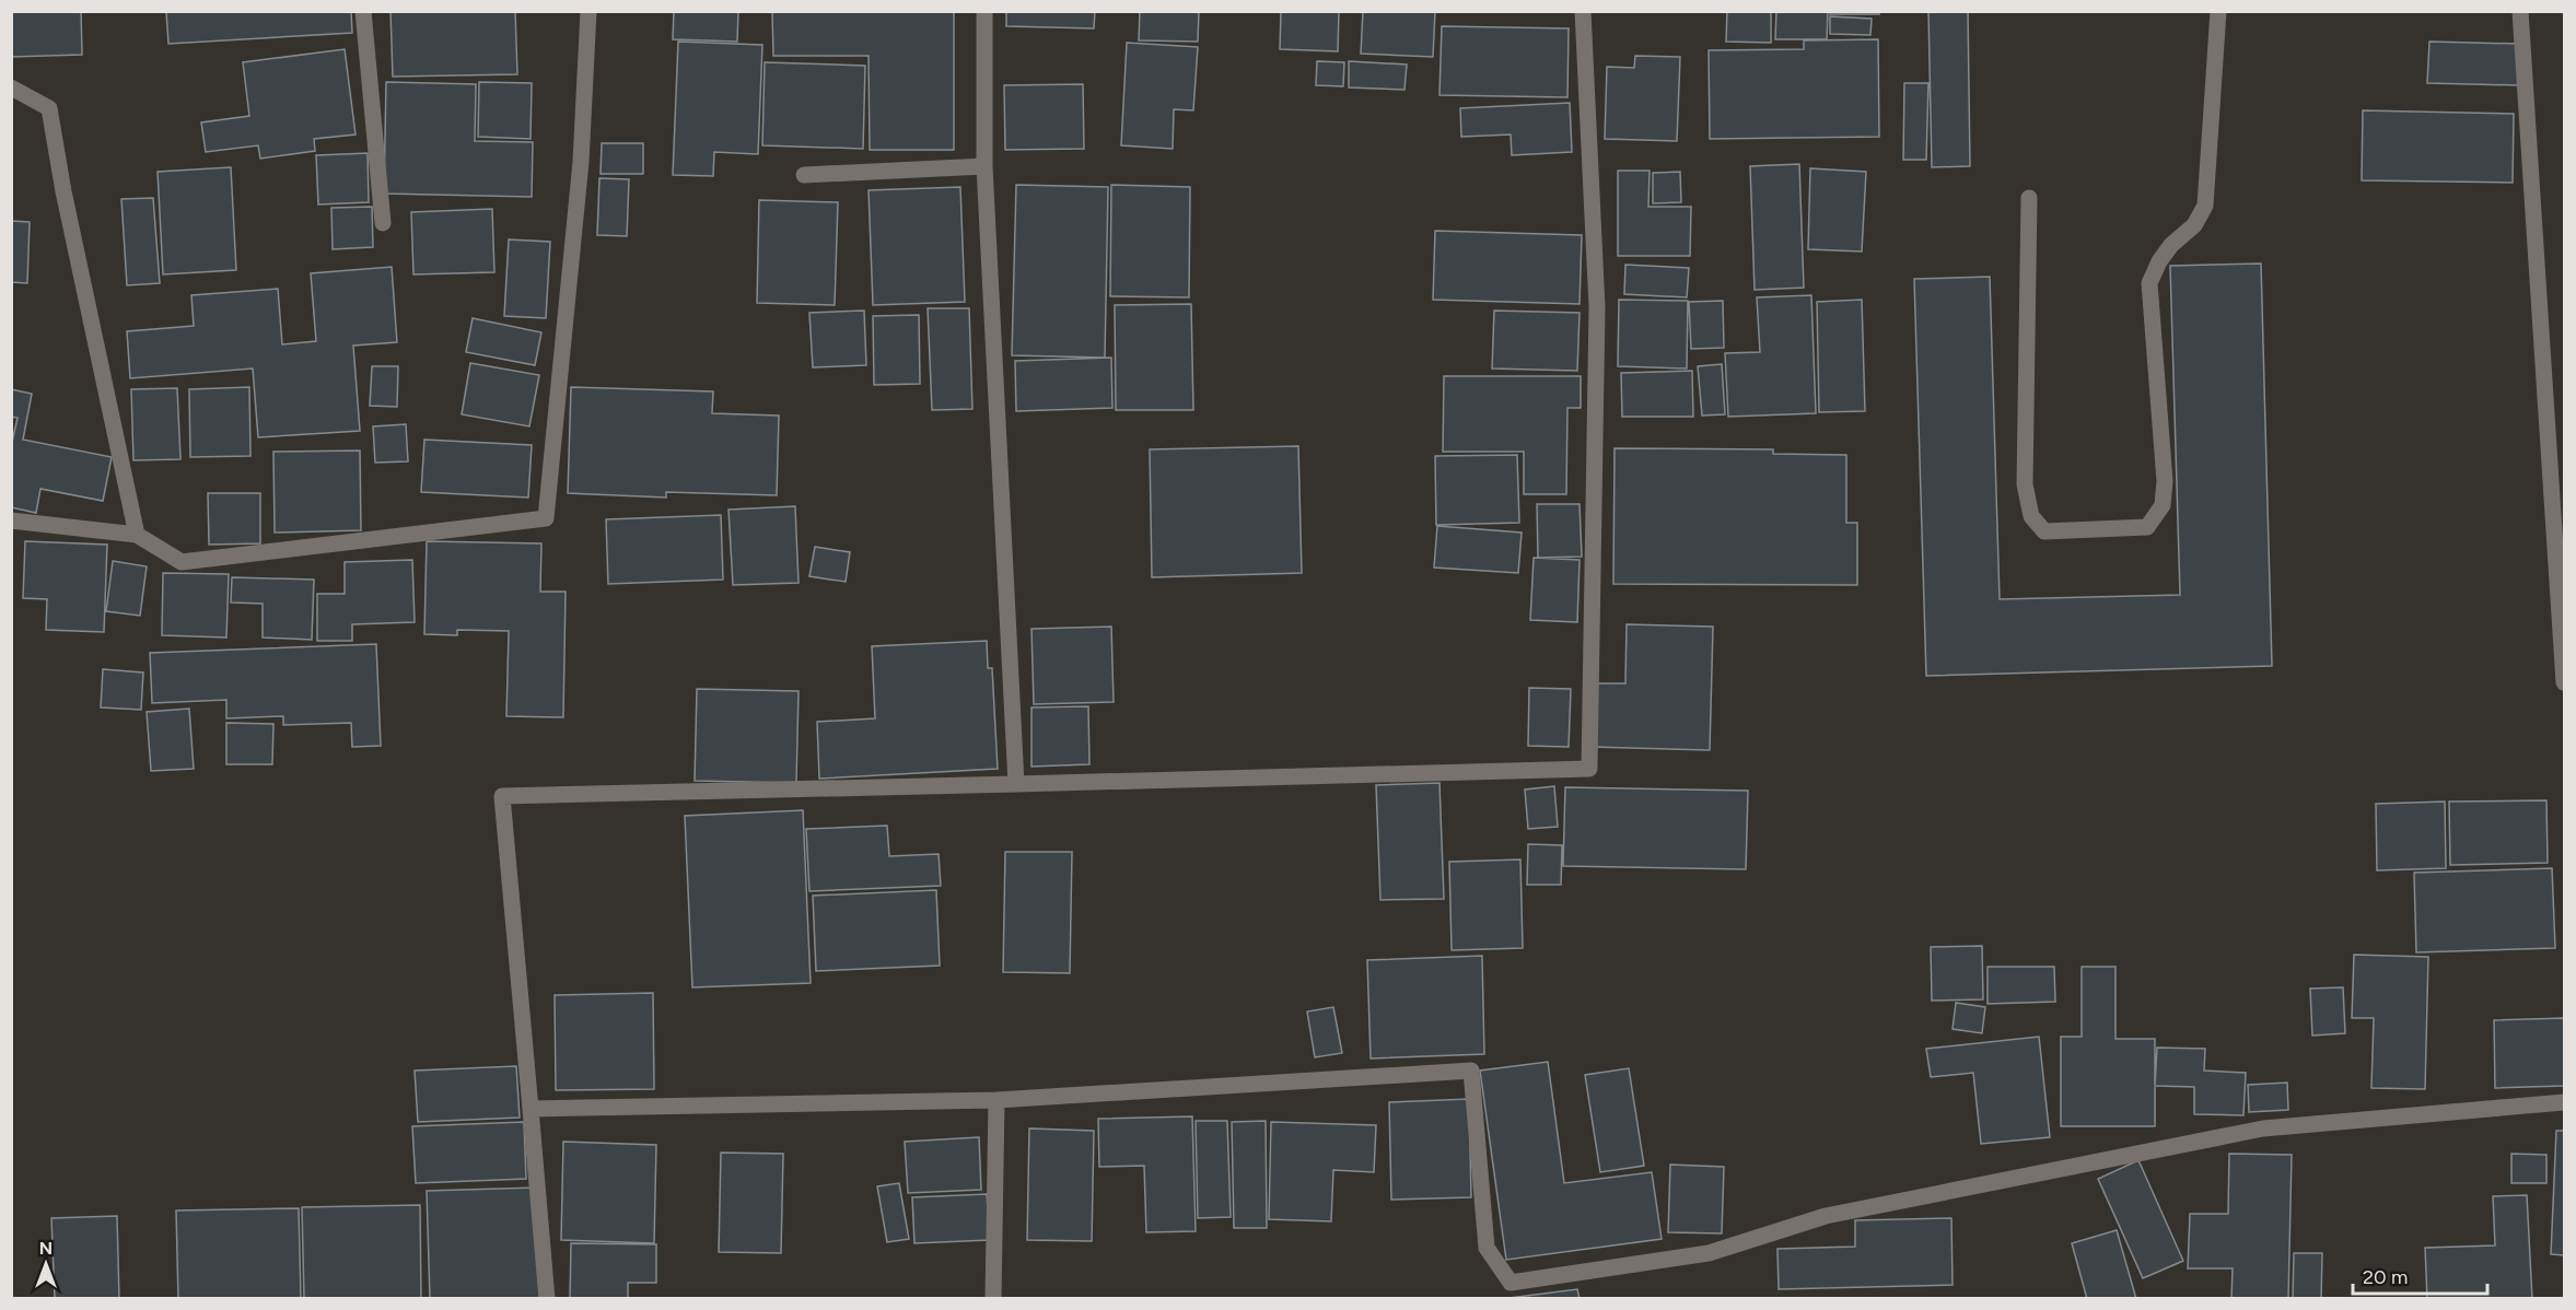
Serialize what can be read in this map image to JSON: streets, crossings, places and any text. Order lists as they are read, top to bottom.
{
  "scale_bar": "20 m",
  "north": "top"
}
